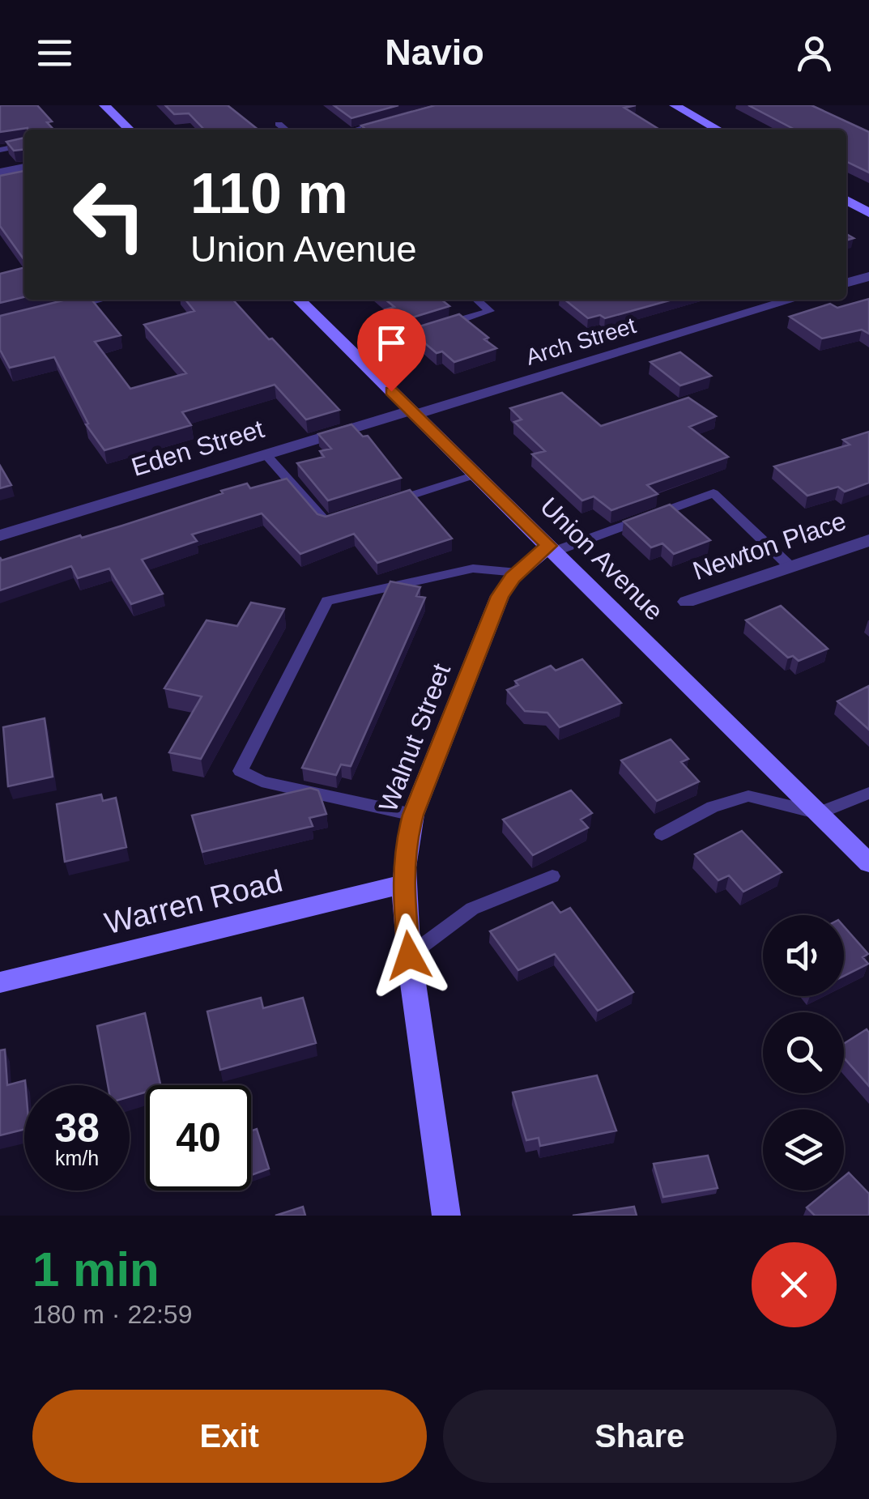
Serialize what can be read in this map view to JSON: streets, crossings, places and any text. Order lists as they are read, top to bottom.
{
  "streets": {
    "street": [
      "Arch Street",
      "Eden Street",
      "Newton Place",
      "Union Avenue",
      "Walnut Street",
      "Warren Road"
    ]
  },
  "crossings": [
    ["Arch Street", "Eden Street"],
    ["Arch Street", "Union Avenue"],
    ["Eden Street", "Union Avenue"],
    ["Union Avenue", "Walnut Street"],
    ["Walnut Street", "Warren Road"]
  ],
  "page": {
    "header": "Navio",
    "turn": ["110 m", "Union Avenue"],
    "speed": "38 km/h",
    "limit": "40",
    "heading": ["1 min", "180 m · 22:59"],
    "buttons": ["Exit", "Share"]
  }
}
